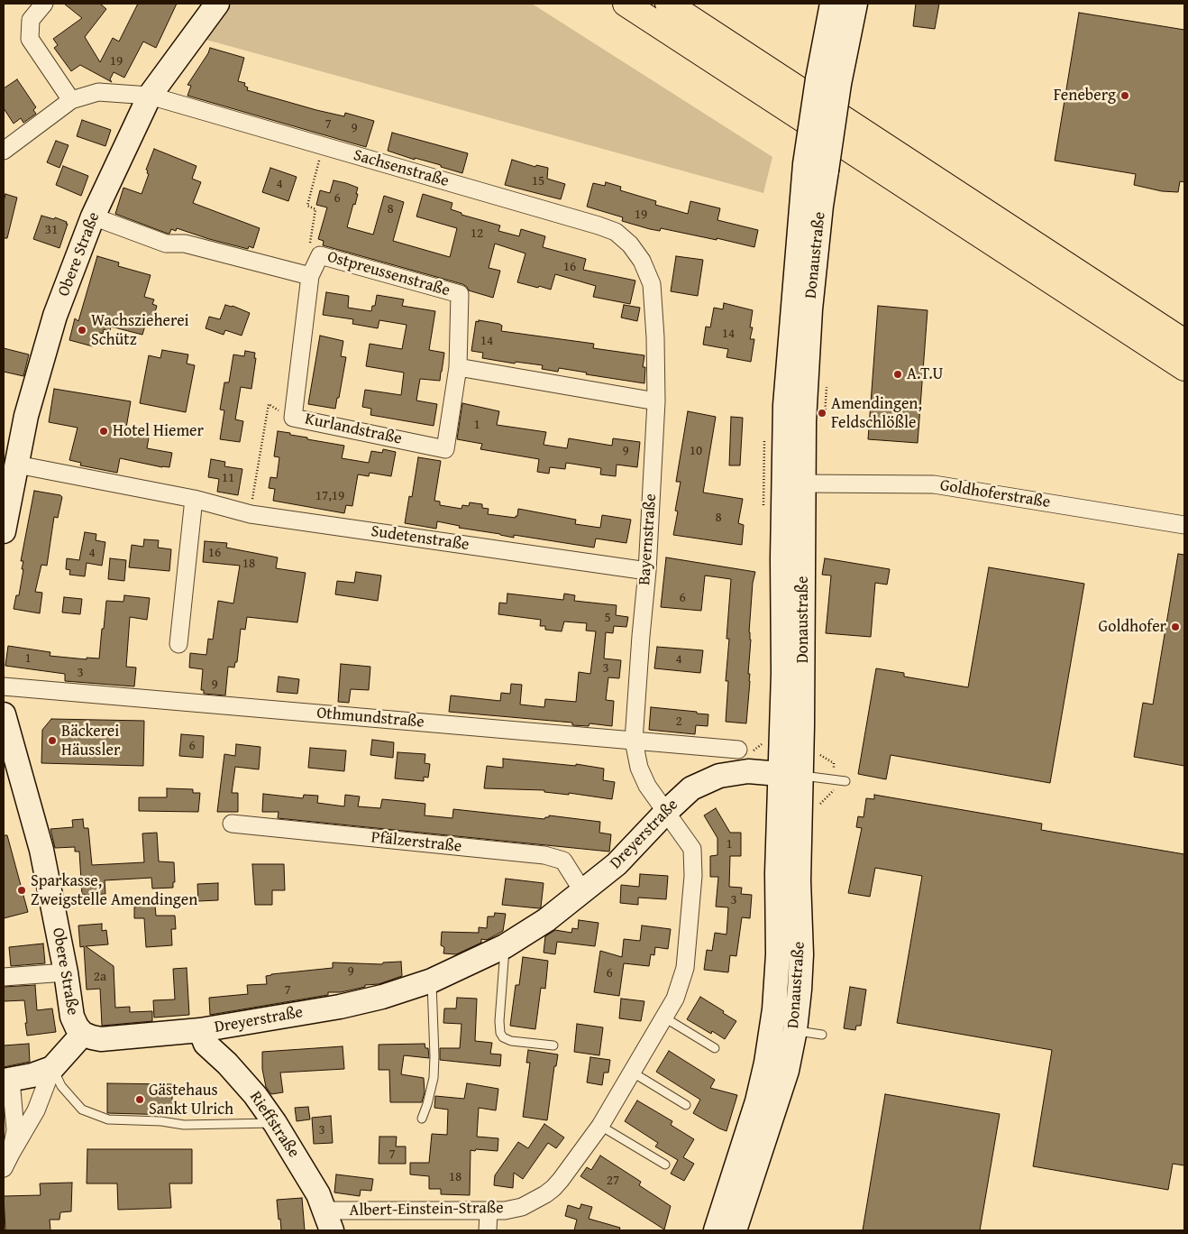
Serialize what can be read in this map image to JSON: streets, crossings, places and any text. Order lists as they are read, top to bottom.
{
  "streets": {
    "street": [
      "Sachsenstraße",
      "Obere Straße",
      "Donaustraße",
      "Ostpreussenstraße",
      "Kurlandstraße",
      "Goldhoferstraße",
      "Sudetenstraße",
      "Bayernstraße",
      "Othmundstraße",
      "Dreyerstraße",
      "Pfälzerstraße",
      "Rieffstraße",
      "Albert-Einstein-Straße"
    ]
  },
  "crossings": [
    ["Sachsenstraße", "Obere Straße"],
    ["Sachsenstraße", "Bayernstraße"],
    ["Obere Straße", "Ostpreussenstraße"],
    ["Obere Straße", "Sudetenstraße"],
    ["Obere Straße", "Dreyerstraße"],
    ["Donaustraße", "Goldhoferstraße"],
    ["Donaustraße", "Dreyerstraße"],
    ["Ostpreussenstraße", "Kurlandstraße"],
    ["Sudetenstraße", "Bayernstraße"],
    ["Bayernstraße", "Othmundstraße"],
    ["Bayernstraße", "Dreyerstraße"],
    ["Bayernstraße", "Albert-Einstein-Straße"],
    ["Dreyerstraße", "Pfälzerstraße"],
    ["Dreyerstraße", "Rieffstraße"],
    ["Dreyerstraße", "Albert-Einstein-Straße"],
    ["Rieffstraße", "Albert-Einstein-Straße"]
  ],
  "places": [
    "Feneberg",
    "Wachszieherei Schütz",
    "A.T.U",
    "Amendingen, Feldschlößle",
    "Hotel Hiemer",
    "Goldhofer",
    "Bäckerei Häussler",
    "Sparkasse, Zweigstelle Amendingen",
    "Gästehaus Sankt Ulrich"
  ],
  "house_numbers": [
    "19",
    "7",
    "9",
    "15",
    "4",
    "6",
    "8",
    "19",
    "31",
    "12",
    "16",
    "14",
    "14",
    "1",
    "9",
    "10",
    "11",
    "17,19",
    "8",
    "4",
    "16",
    "18",
    "6",
    "5",
    "1",
    "4",
    "3",
    "3",
    "9",
    "2",
    "6",
    "1",
    "3",
    "9",
    "6",
    "2a",
    "7",
    "3",
    "7",
    "18",
    "27"
  ]
}
